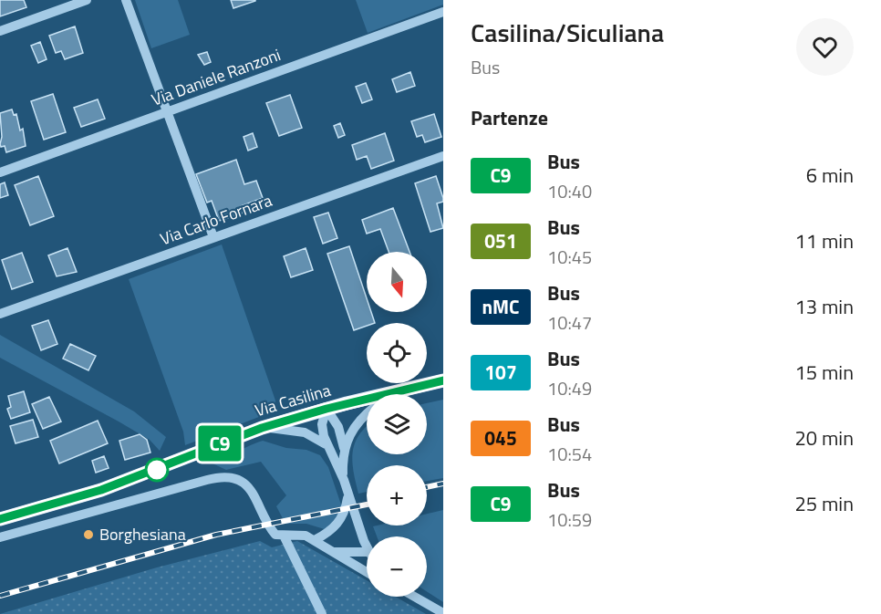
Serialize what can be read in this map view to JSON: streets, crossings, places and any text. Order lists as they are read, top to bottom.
{
  "streets": {
    "main road": ["Via Casilina"],
    "street": ["Via Daniele Ranzoni", "Via Carlo Fornara"]
  },
  "places": ["Borghesiana"],
  "lines": ["bus line C9"],
  "north": "bottom",
  "page": {
    "on_map": "C9",
    "heading": [
      ["Casilina/Siculiana", "Bus"],
      "Partenze"
    ],
    "list": [
      {
        "mark": "C9",
        "name": "Bus",
        "note": "10:40",
        "value": "6 min"
      },
      {
        "mark": "051",
        "name": "Bus",
        "note": "10:45",
        "value": "11 min"
      },
      {
        "mark": "nMC",
        "name": "Bus",
        "note": "10:47",
        "value": "13 min"
      },
      {
        "mark": "107",
        "name": "Bus",
        "note": "10:49",
        "value": "15 min"
      },
      {
        "mark": "045",
        "name": "Bus",
        "note": "10:54",
        "value": "20 min"
      },
      {
        "mark": "C9",
        "name": "Bus",
        "note": "10:59",
        "value": "25 min"
      }
    ],
    "map_buttons": ["+", "−"]
  }
}
